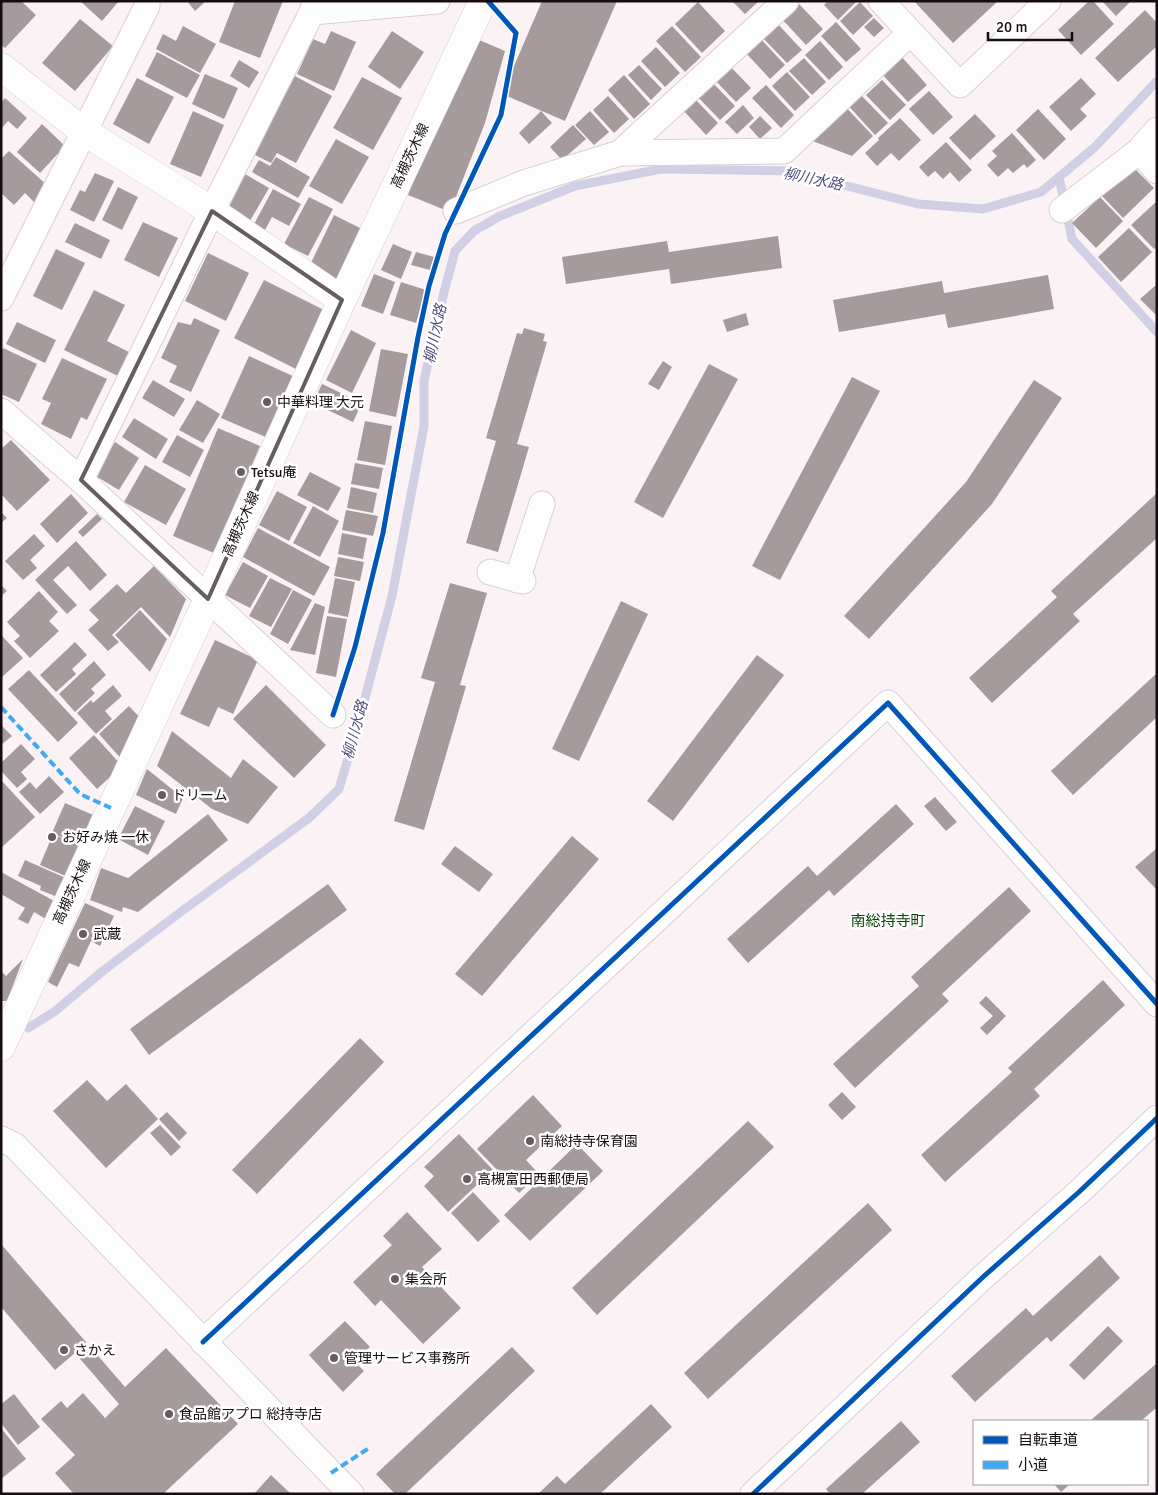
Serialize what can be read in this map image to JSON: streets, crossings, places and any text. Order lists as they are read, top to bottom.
{
  "streets": {
    "main road": ["高槻茨木線"]
  },
  "districts": ["南総持寺町"],
  "water": ["柳川水路"],
  "places": [
    "中華料理 大元",
    "Tetsu庵",
    "ドリーム",
    "お好み焼 一休",
    "武蔵",
    "南総持寺保育園",
    "高槻富田西郵便局",
    "集会所",
    "さかえ",
    "管理サービス事務所",
    "食品館アプロ 総持寺店"
  ],
  "legend": ["自転車道", "小道"],
  "scale_bar": "20 m"
}
